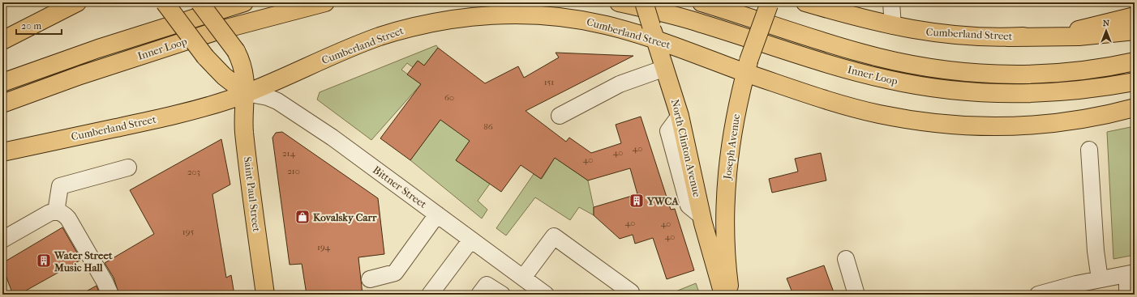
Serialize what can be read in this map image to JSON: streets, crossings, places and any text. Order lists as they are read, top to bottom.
{
  "streets": {
    "main road": [
      "Cumberland Street",
      "Inner Loop",
      "Joseph Avenue",
      "North Clinton Avenue",
      "Saint Paul Street"
    ],
    "street": ["Bittner Street"]
  },
  "crossings": [
    ["Cumberland Street", "Joseph Avenue"],
    ["Cumberland Street", "North Clinton Avenue"],
    ["Cumberland Street", "Bittner Street"],
    ["Cumberland Street", "Saint Paul Street"],
    ["Bittner Street", "Saint Paul Street"]
  ],
  "places": {
    "building": ["YWCA", "Water Street Music Hall"],
    "shop": ["Kovalsky Carr"]
  },
  "house_numbers": [
    "151",
    "60",
    "86",
    "40",
    "40",
    "214",
    "40",
    "210",
    "203",
    "40",
    "40",
    "195",
    "40",
    "194"
  ],
  "scale_bar": "20 m",
  "north": "top"
}
